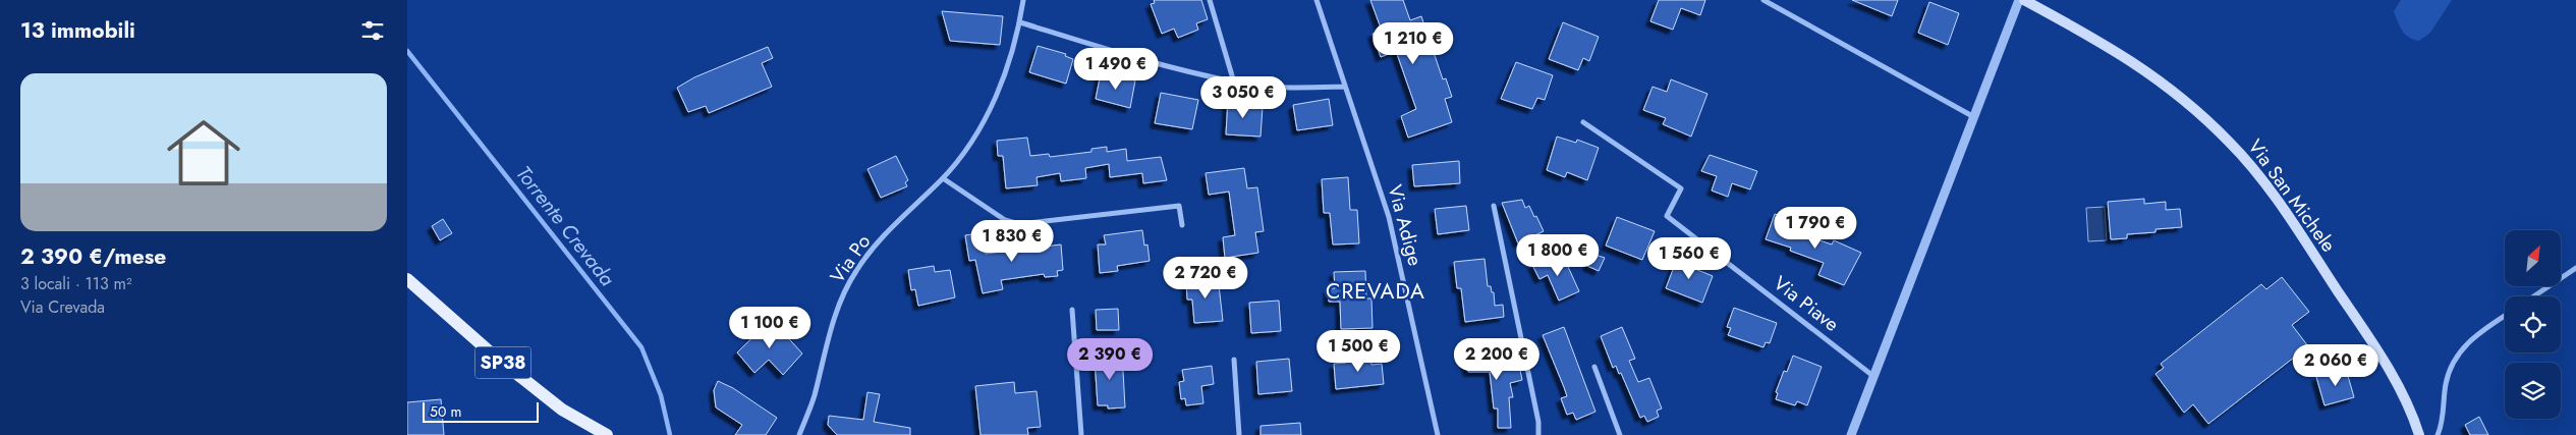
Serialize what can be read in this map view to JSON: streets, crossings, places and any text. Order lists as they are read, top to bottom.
{
  "streets": {
    "main road": ["Via San Michele", "SP38"],
    "street": ["Via Adige", "Via Po", "Via Piave"]
  },
  "districts": ["CREVADA"],
  "water": ["Torrente Crevada"],
  "scale_bar": "50 m",
  "north": "top right",
  "page": {
    "heading": "13 immobili",
    "price": [
      "1 210 €",
      "1 490 €",
      "3 050 €",
      "1 790 €",
      "1 830 €",
      "1 800 €",
      "1 560 €",
      "2 720 €",
      "1 100 €",
      "1 500 €",
      "2 390 €",
      "2 200 €",
      "2 060 €"
    ],
    "list": [
      {
        "name": "2 390 €/mese",
        "note": "3 locali · 113 m² · Via Crevada"
      }
    ],
    "scale": "50 m"
  }
}
